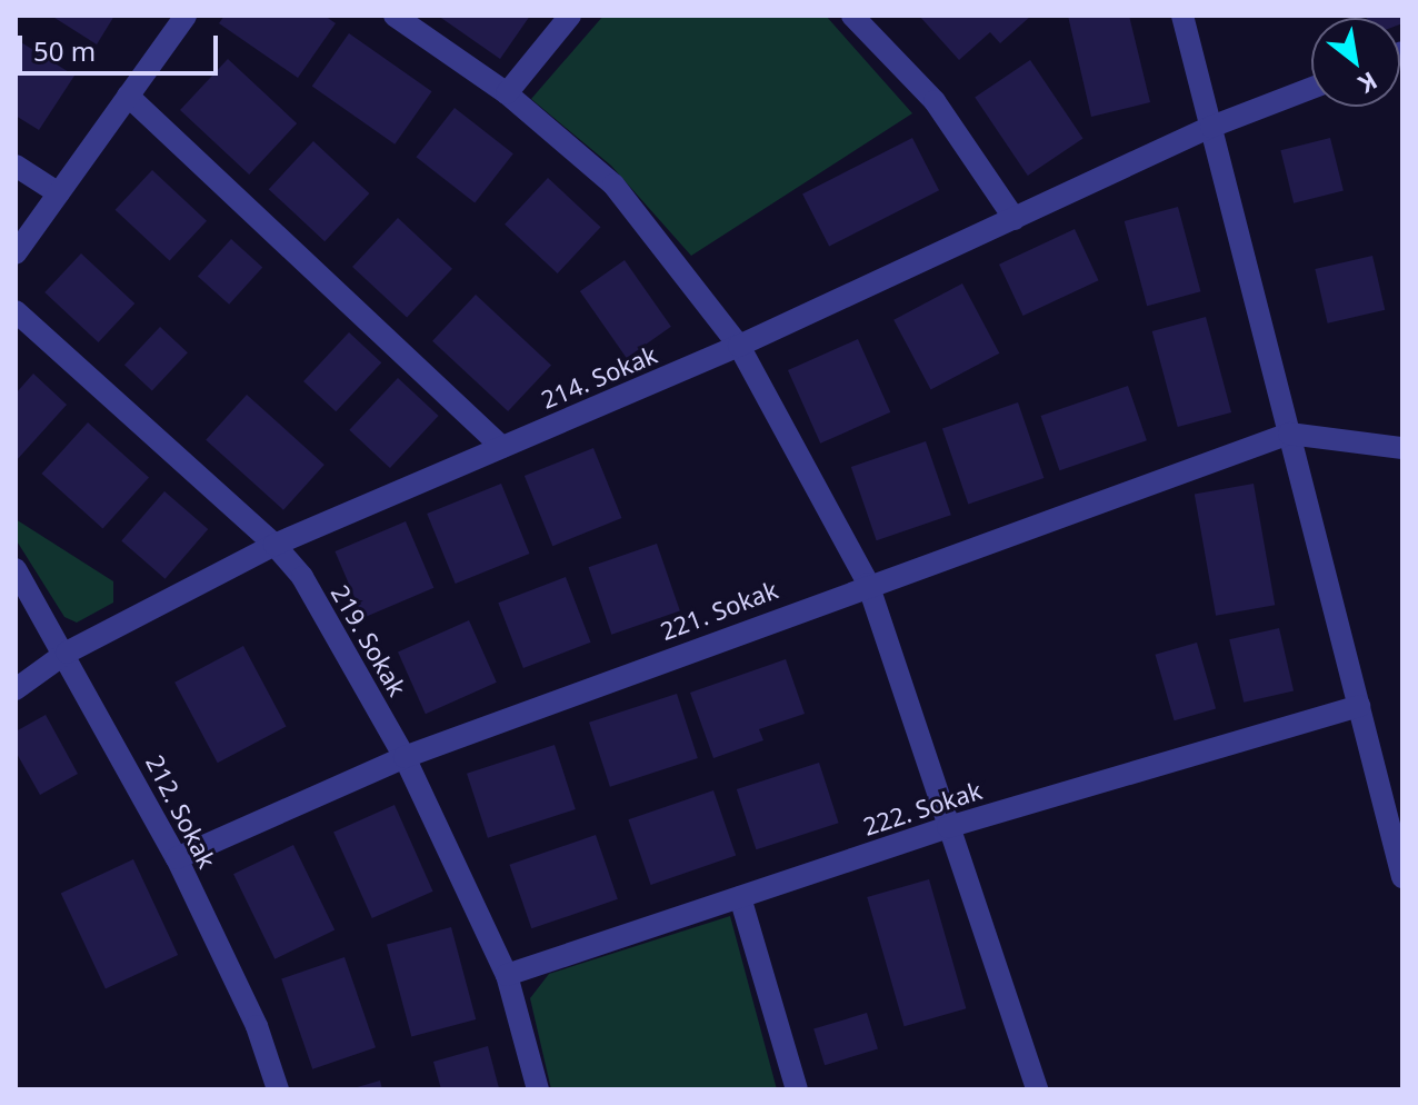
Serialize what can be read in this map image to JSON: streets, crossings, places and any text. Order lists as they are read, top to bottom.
{
  "streets": {
    "street": [
      "214. Sokak",
      "221. Sokak",
      "219. Sokak",
      "222. Sokak",
      "212. Sokak"
    ]
  },
  "crossings": [
    ["214. Sokak", "219. Sokak"],
    ["214. Sokak", "212. Sokak"],
    ["221. Sokak", "219. Sokak"],
    ["221. Sokak", "212. Sokak"],
    ["219. Sokak", "222. Sokak"]
  ],
  "scale_bar": "50 m",
  "north": "bottom right"
}
